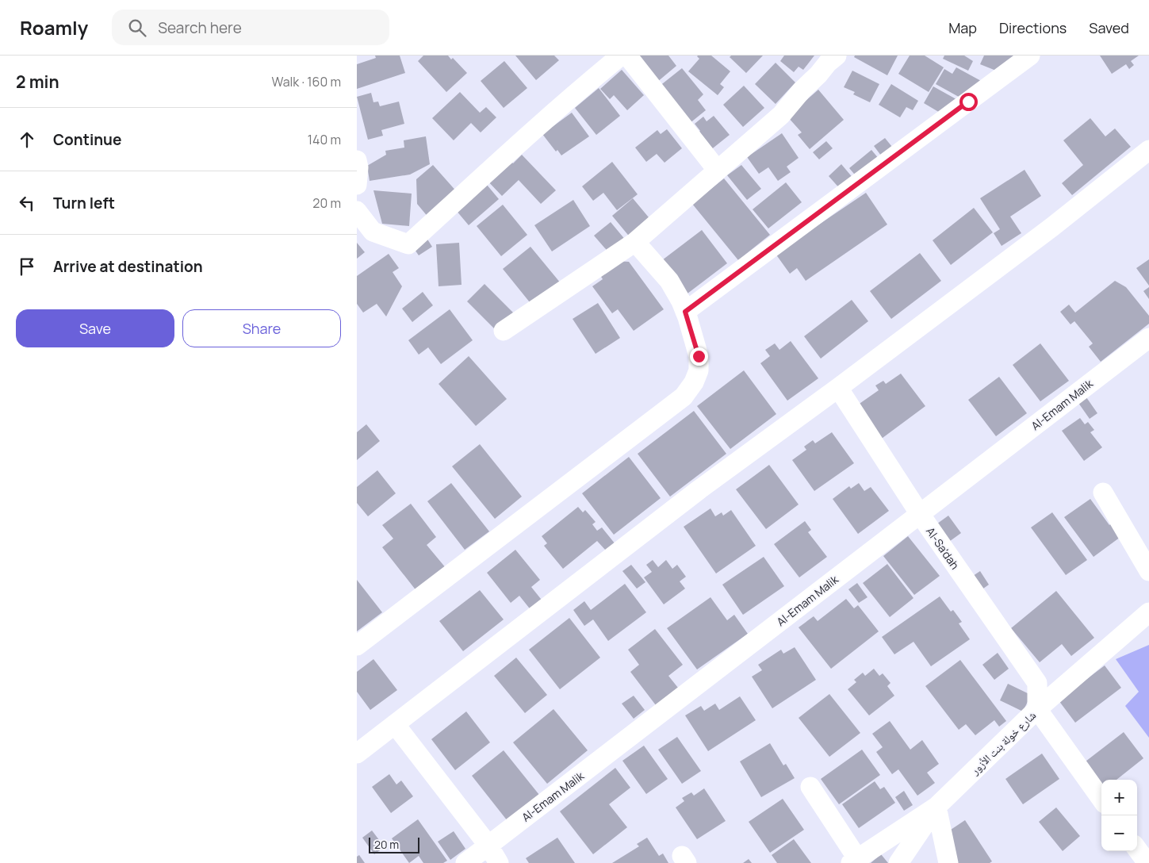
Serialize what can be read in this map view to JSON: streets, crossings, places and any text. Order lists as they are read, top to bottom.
{
  "streets": {
    "street": ["Al-Emam Malik", "Al-Sa'dah", "شارع خولة بنت الأزور"]
  },
  "crossings": [
    ["Al-Emam Malik", "Al-Sa'dah"],
    ["Al-Sa'dah", "شارع خولة بنت الأزور"]
  ],
  "scale_bar": "20 m",
  "page": {
    "header": "Roamly",
    "search": "Search here",
    "nav": ["Map", "Directions", "Saved"],
    "heading": ["2 min", "Walk · 160 m"],
    "list": [
      ["Continue", "140 m"],
      ["Turn left", "20 m"],
      "Arrive at destination"
    ],
    "buttons": ["Save", "Share"],
    "map_buttons": ["+", "−"],
    "scale": "20 m"
  }
}
